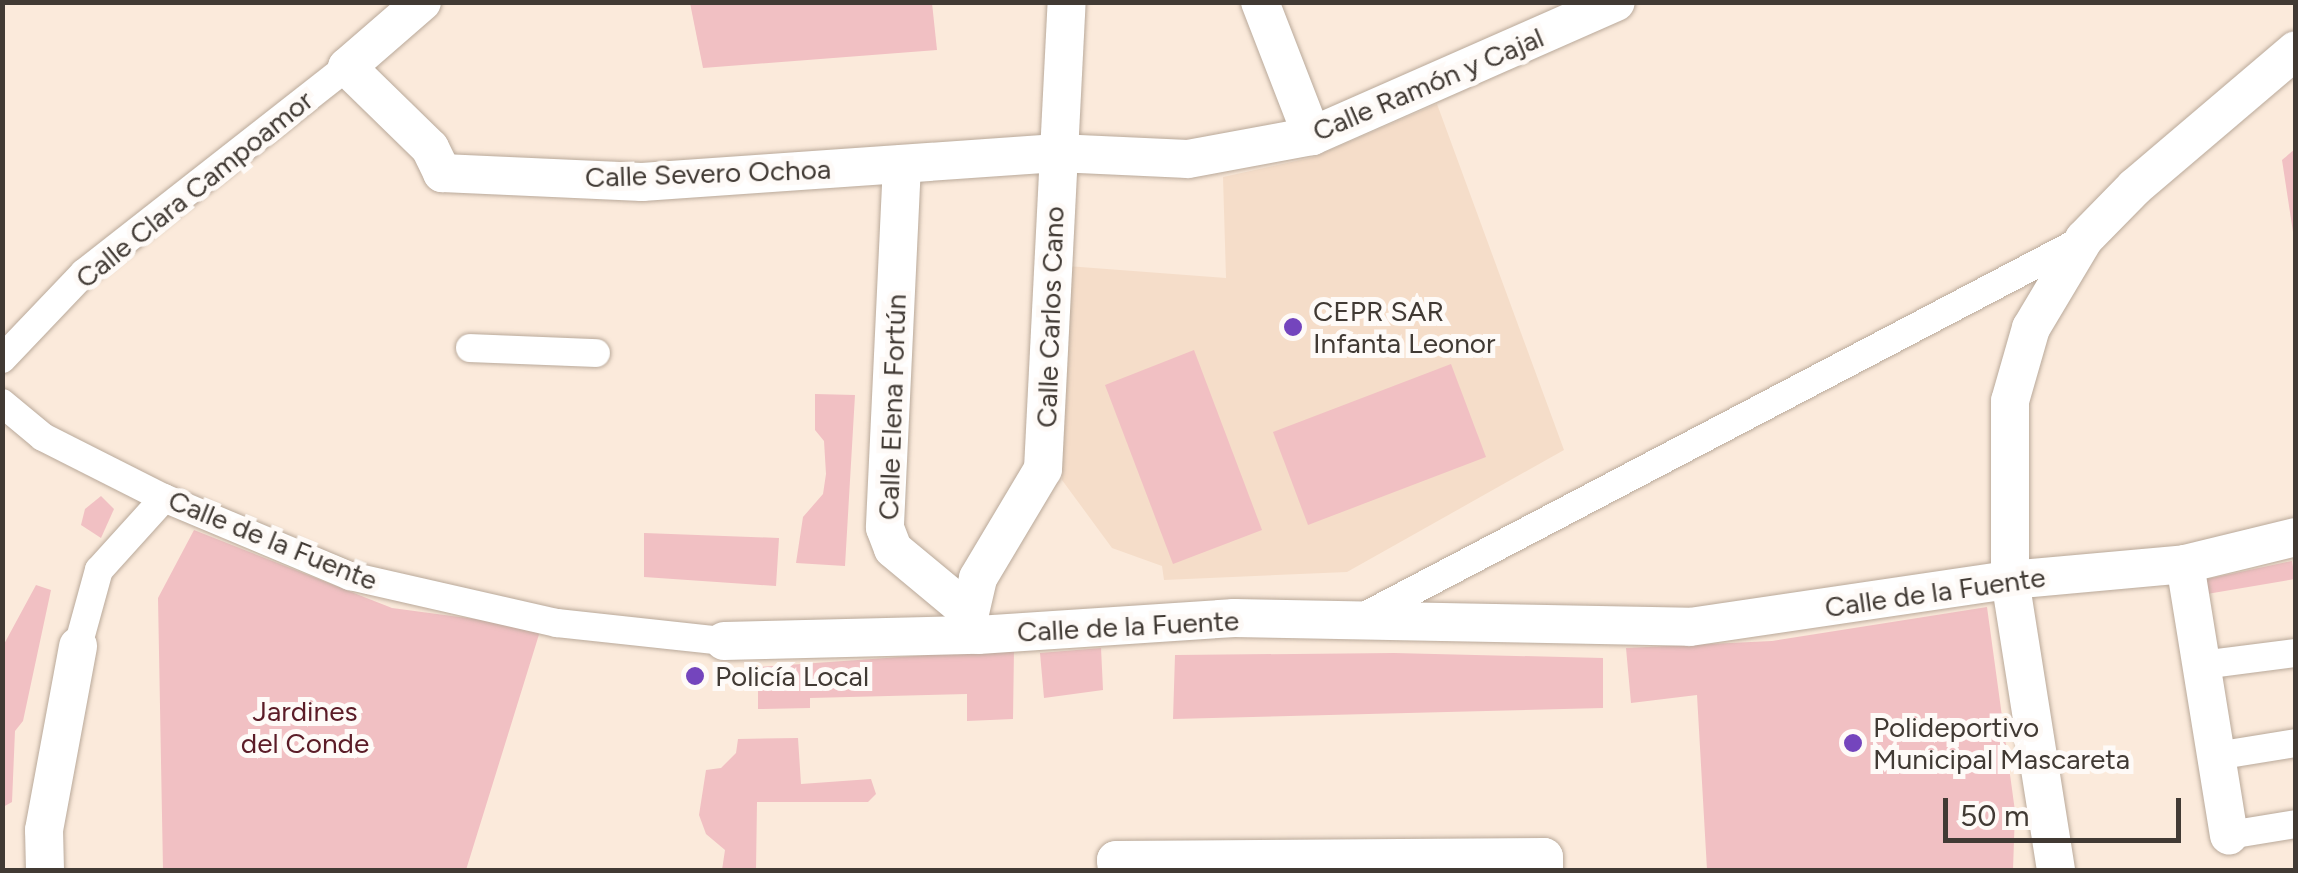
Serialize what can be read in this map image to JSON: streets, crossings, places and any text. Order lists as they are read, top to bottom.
{
  "streets": {
    "street": [
      "Calle Ramón y Cajal",
      "Calle Severo Ochoa",
      "Calle Clara Campoamor",
      "Calle Carlos Cano",
      "Calle Elena Fortún",
      "Calle de la Fuente"
    ]
  },
  "crossings": [
    ["Calle Ramón y Cajal", "Calle Severo Ochoa"],
    ["Calle Ramón y Cajal", "Calle Carlos Cano"],
    ["Calle Severo Ochoa", "Calle Clara Campoamor"],
    ["Calle Severo Ochoa", "Calle Carlos Cano"],
    ["Calle Severo Ochoa", "Calle Elena Fortún"],
    ["Calle Carlos Cano", "Calle Elena Fortún"],
    ["Calle Carlos Cano", "Calle de la Fuente"],
    ["Calle Elena Fortún", "Calle de la Fuente"]
  ],
  "parks": ["Jardines del Conde"],
  "places": ["CEPR SAR Infanta Leonor", "Policía Local", "Polideportivo Municipal Mascareta"],
  "scale_bar": "50 m"
}
